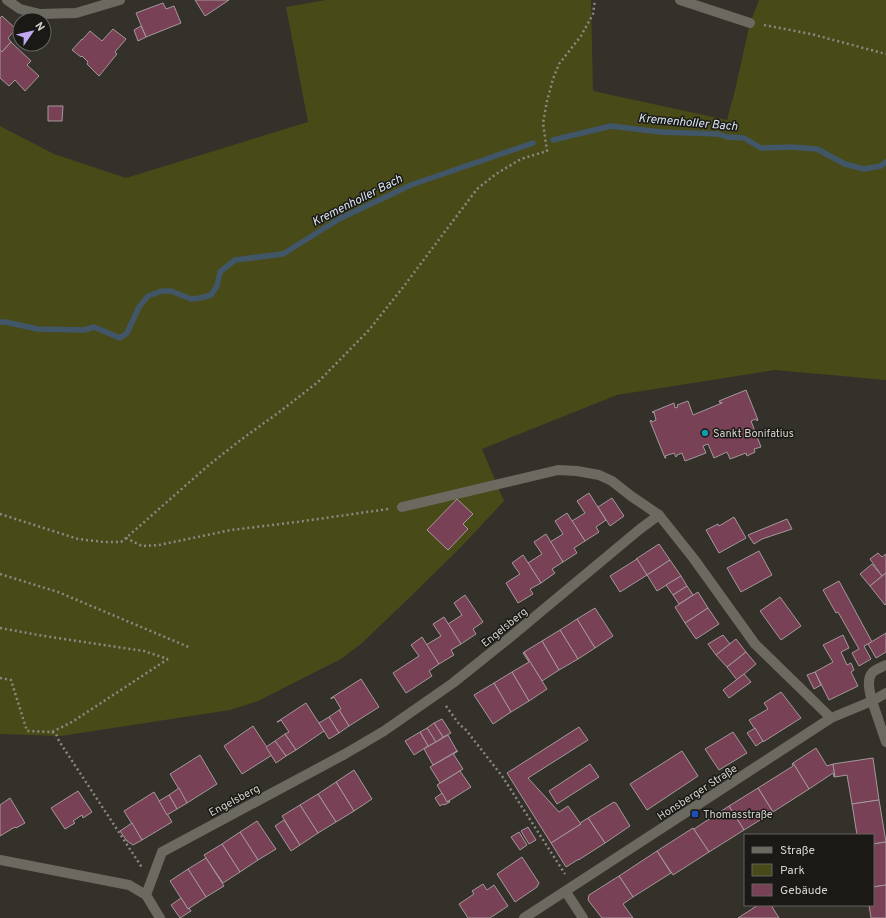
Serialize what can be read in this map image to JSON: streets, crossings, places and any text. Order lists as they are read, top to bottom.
{
  "streets": {
    "street": ["Engelsberg", "Honsberger Straße"]
  },
  "water": ["Kremenholler Bach"],
  "places": {
    "other": ["Sankt Bonifatius"],
    "transit": ["Thomasstraße"]
  },
  "legend": ["Straße", "Park", "Gebäude"],
  "north": "top right"
}
